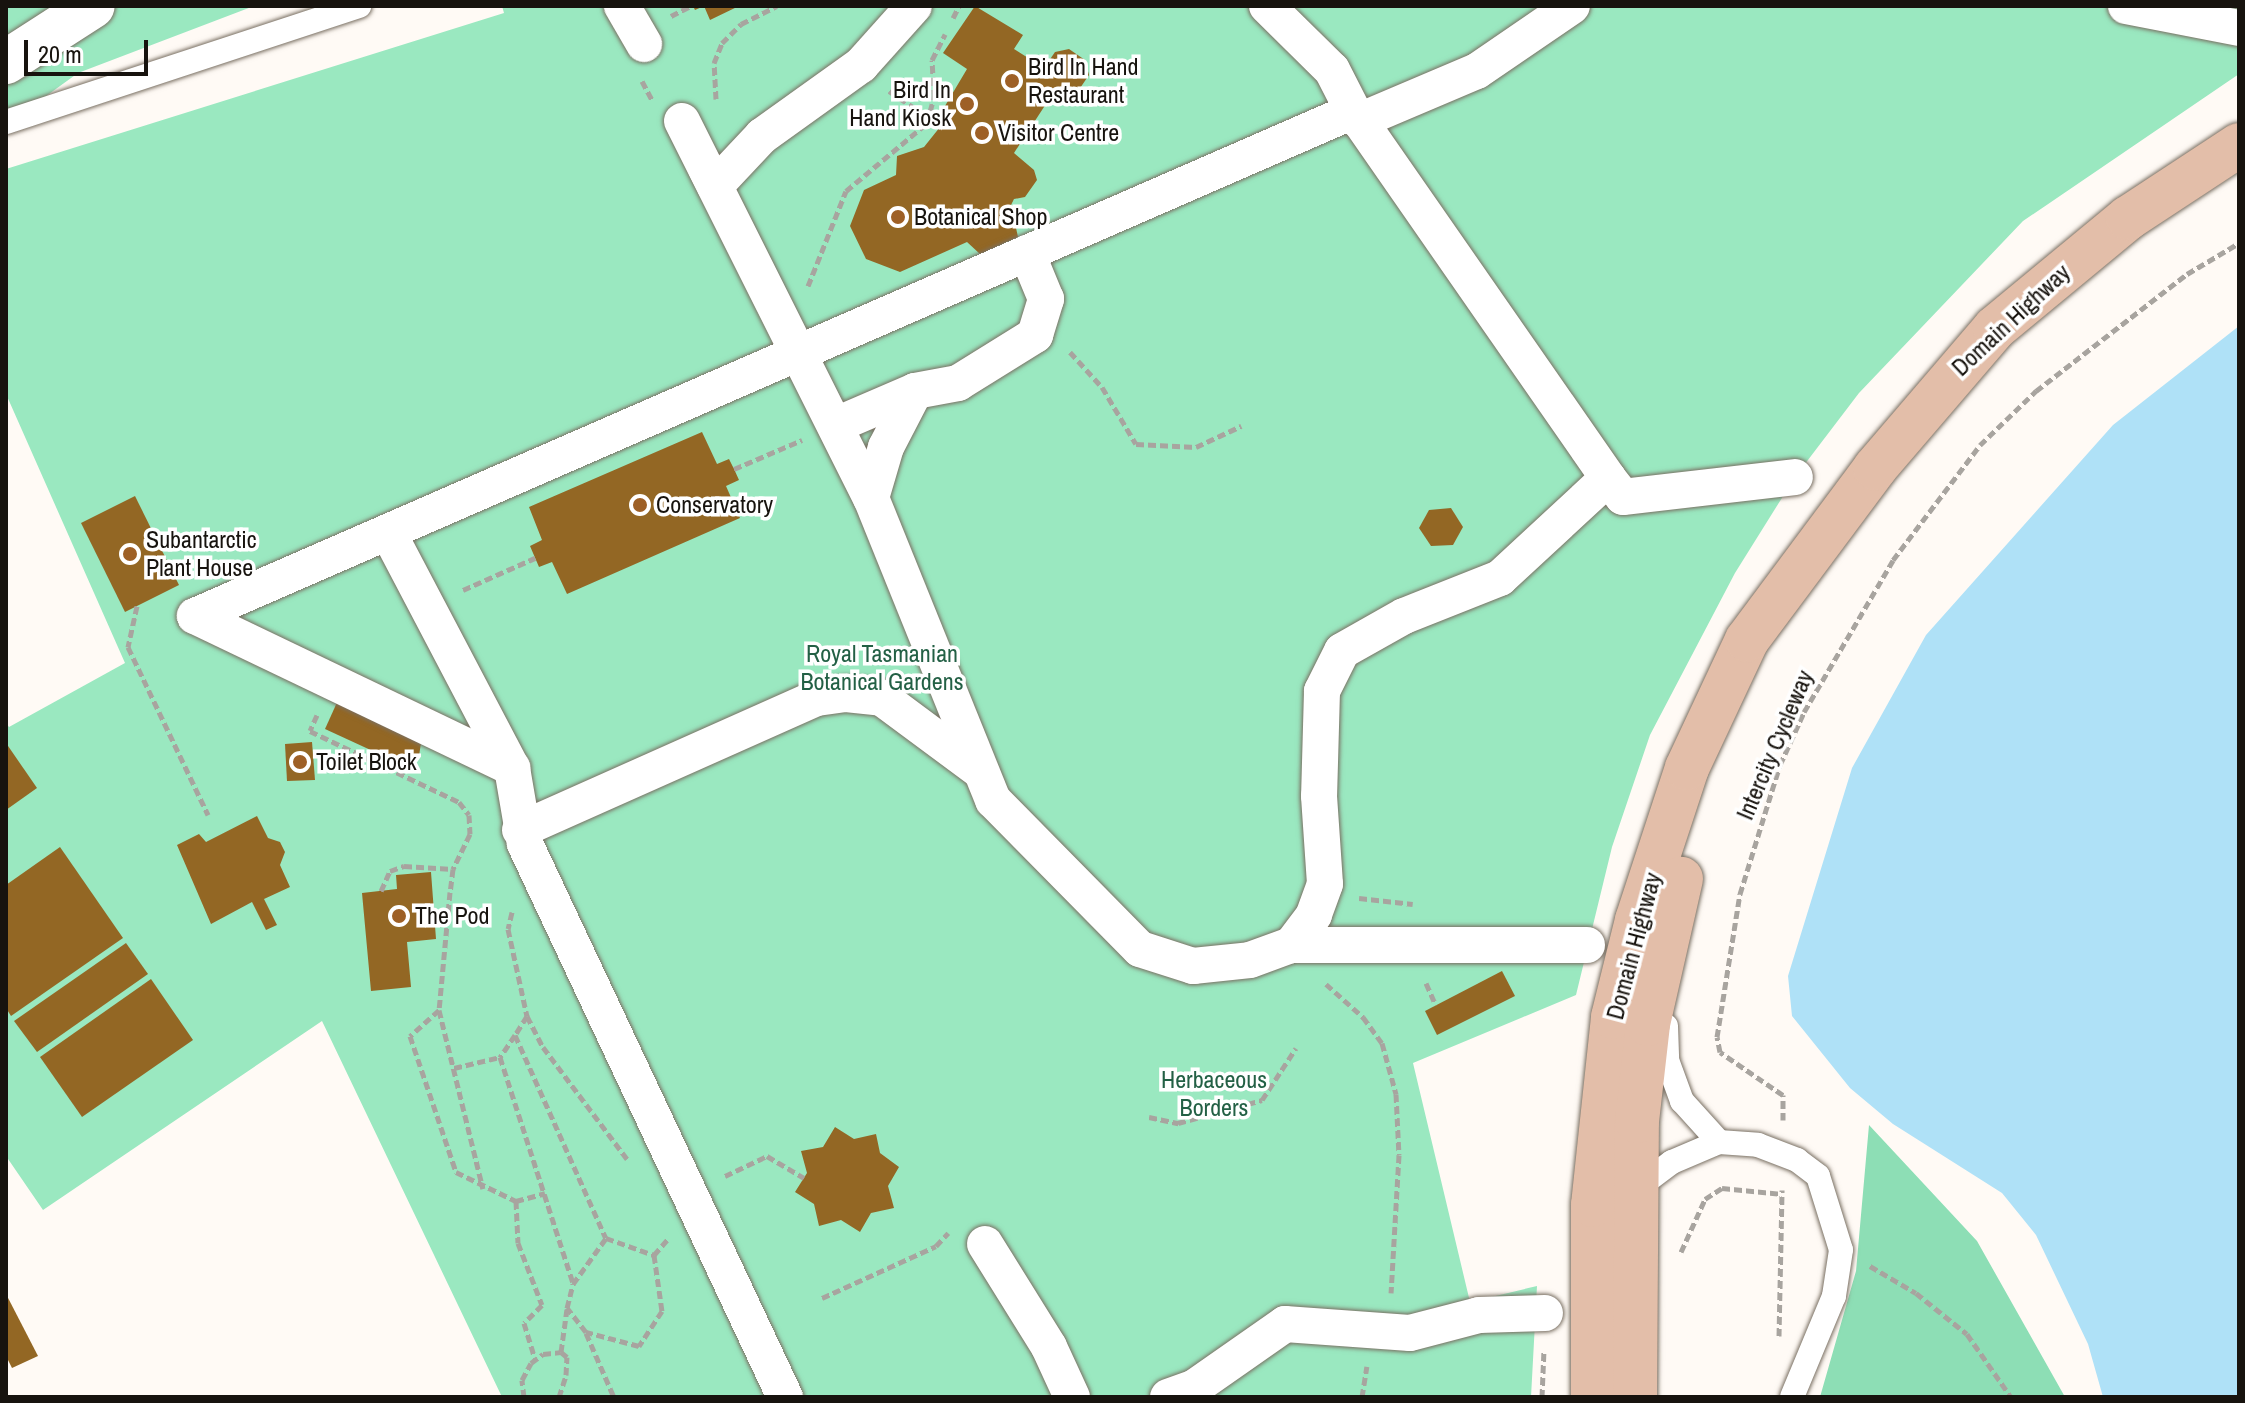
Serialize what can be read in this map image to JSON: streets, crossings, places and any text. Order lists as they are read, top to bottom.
{
  "streets": {
    "main road": ["Domain Highway"],
    "path": ["Intercity Cycleway"]
  },
  "parks": ["Royal Tasmanian Botanical Gardens", "Herbaceous Borders"],
  "places": [
    "Bird In Hand Restaurant",
    "Bird In Hand Kiosk",
    "Visitor Centre",
    "Botanical Shop",
    "Conservatory",
    "Subantarctic Plant House",
    "Toilet Block",
    "The Pod"
  ],
  "scale_bar": "20 m"
}
